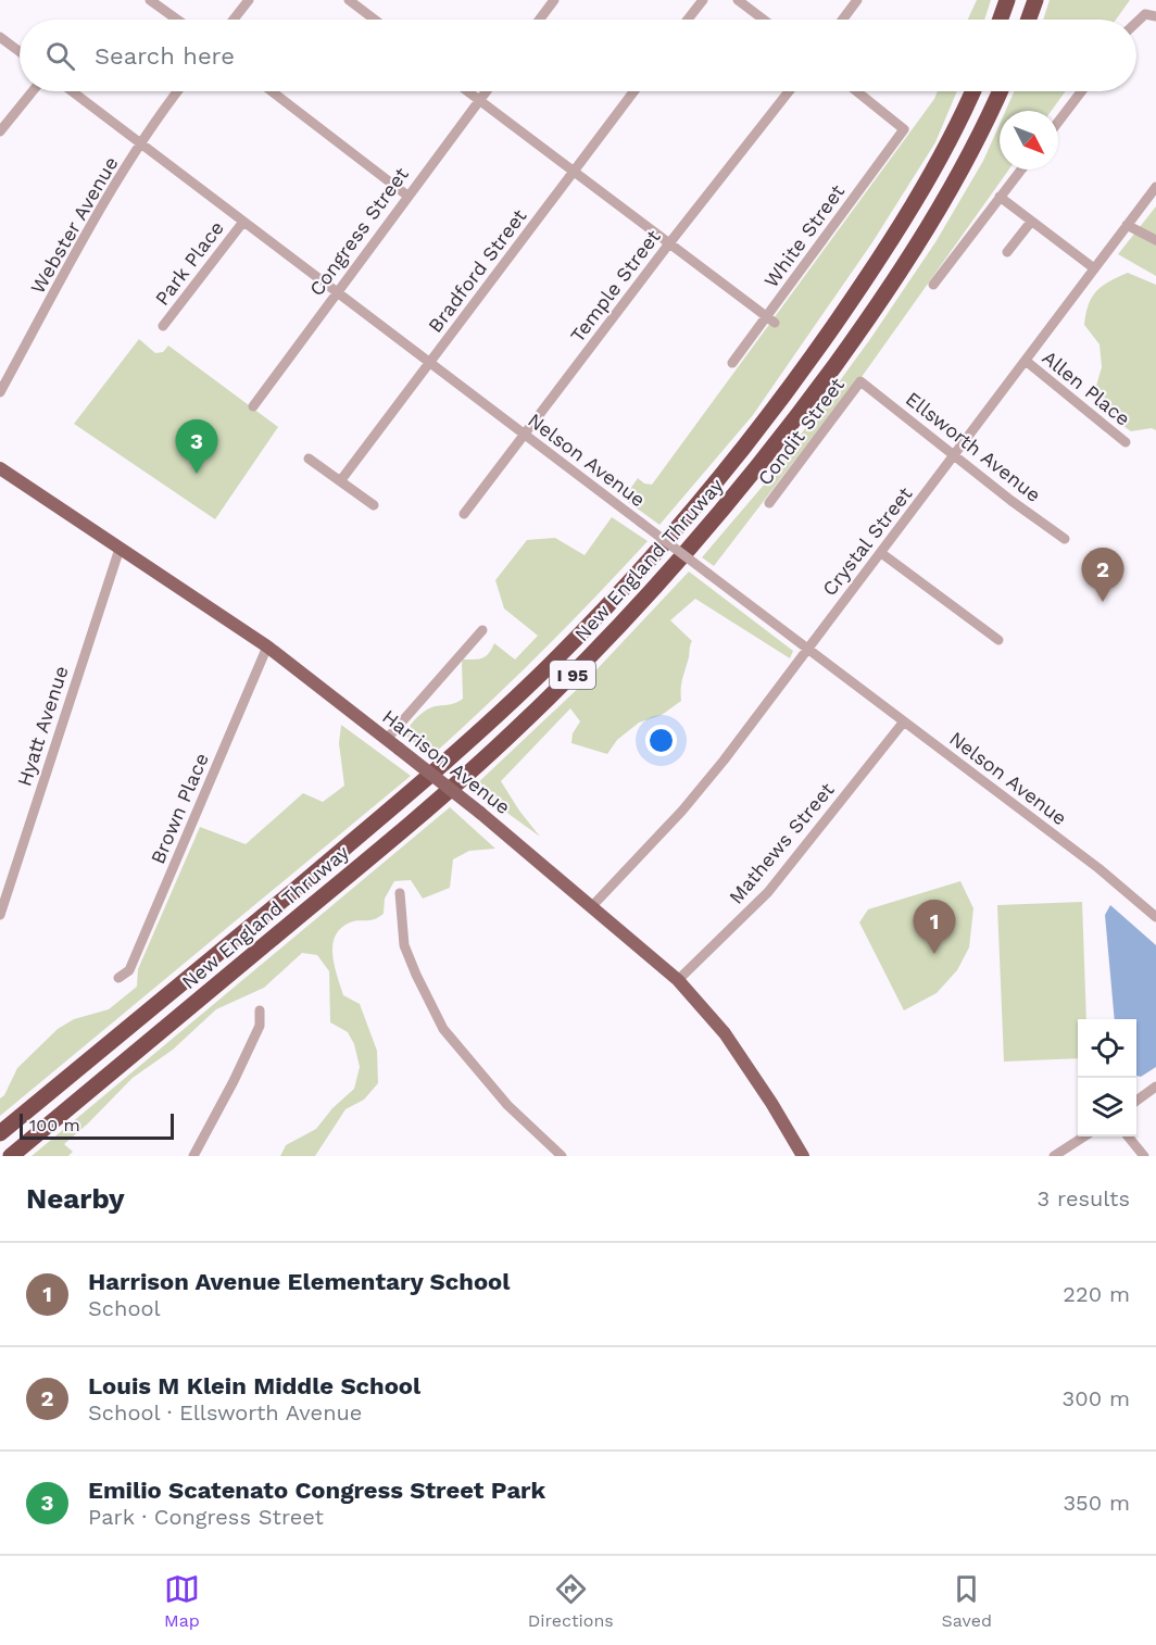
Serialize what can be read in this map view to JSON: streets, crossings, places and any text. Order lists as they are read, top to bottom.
{
  "streets": {
    "highway": ["New England Thruway", "I 95"],
    "main road": ["Harrison Avenue"],
    "street": [
      "Webster Avenue",
      "Congress Street",
      "White Street",
      "Park Place",
      "Bradford Street",
      "Temple Street",
      "Allen Place",
      "Condit Street",
      "Ellsworth Avenue",
      "Nelson Avenue",
      "Crystal Street",
      "Hyatt Avenue",
      "Brown Place",
      "Mathews Street"
    ]
  },
  "crossings": [
    ["Webster Avenue", "Nelson Avenue"],
    ["Congress Street", "Nelson Avenue"],
    ["Park Place", "Nelson Avenue"],
    ["Bradford Street", "Nelson Avenue"],
    ["Temple Street", "Nelson Avenue"],
    ["Allen Place", "Crystal Street"],
    ["Condit Street", "Ellsworth Avenue"],
    ["Ellsworth Avenue", "Crystal Street"],
    ["Nelson Avenue", "Crystal Street"],
    ["Nelson Avenue", "Mathews Street"],
    ["Crystal Street", "Harrison Avenue"],
    ["Hyatt Avenue", "Harrison Avenue"],
    ["Harrison Avenue", "Brown Place"],
    ["Harrison Avenue", "Mathews Street"]
  ],
  "scale_bar": "100 m",
  "north": "bottom right",
  "page": {
    "search": "Search here",
    "pins": ["3", "2", "1"],
    "scale": "100 m",
    "heading": ["Nearby", "3 results"],
    "list": [
      {
        "mark": "1",
        "name": "Harrison Avenue Elementary School",
        "note": "School",
        "value": "220 m"
      },
      {
        "mark": "2",
        "name": "Louis M Klein Middle School",
        "note": "School · Ellsworth Avenue",
        "value": "300 m"
      },
      {
        "mark": "3",
        "name": "Emilio Scatenato Congress Street Park",
        "note": "Park · Congress Street",
        "value": "350 m"
      }
    ],
    "nav": ["Map", "Directions", "Saved"]
  }
}
